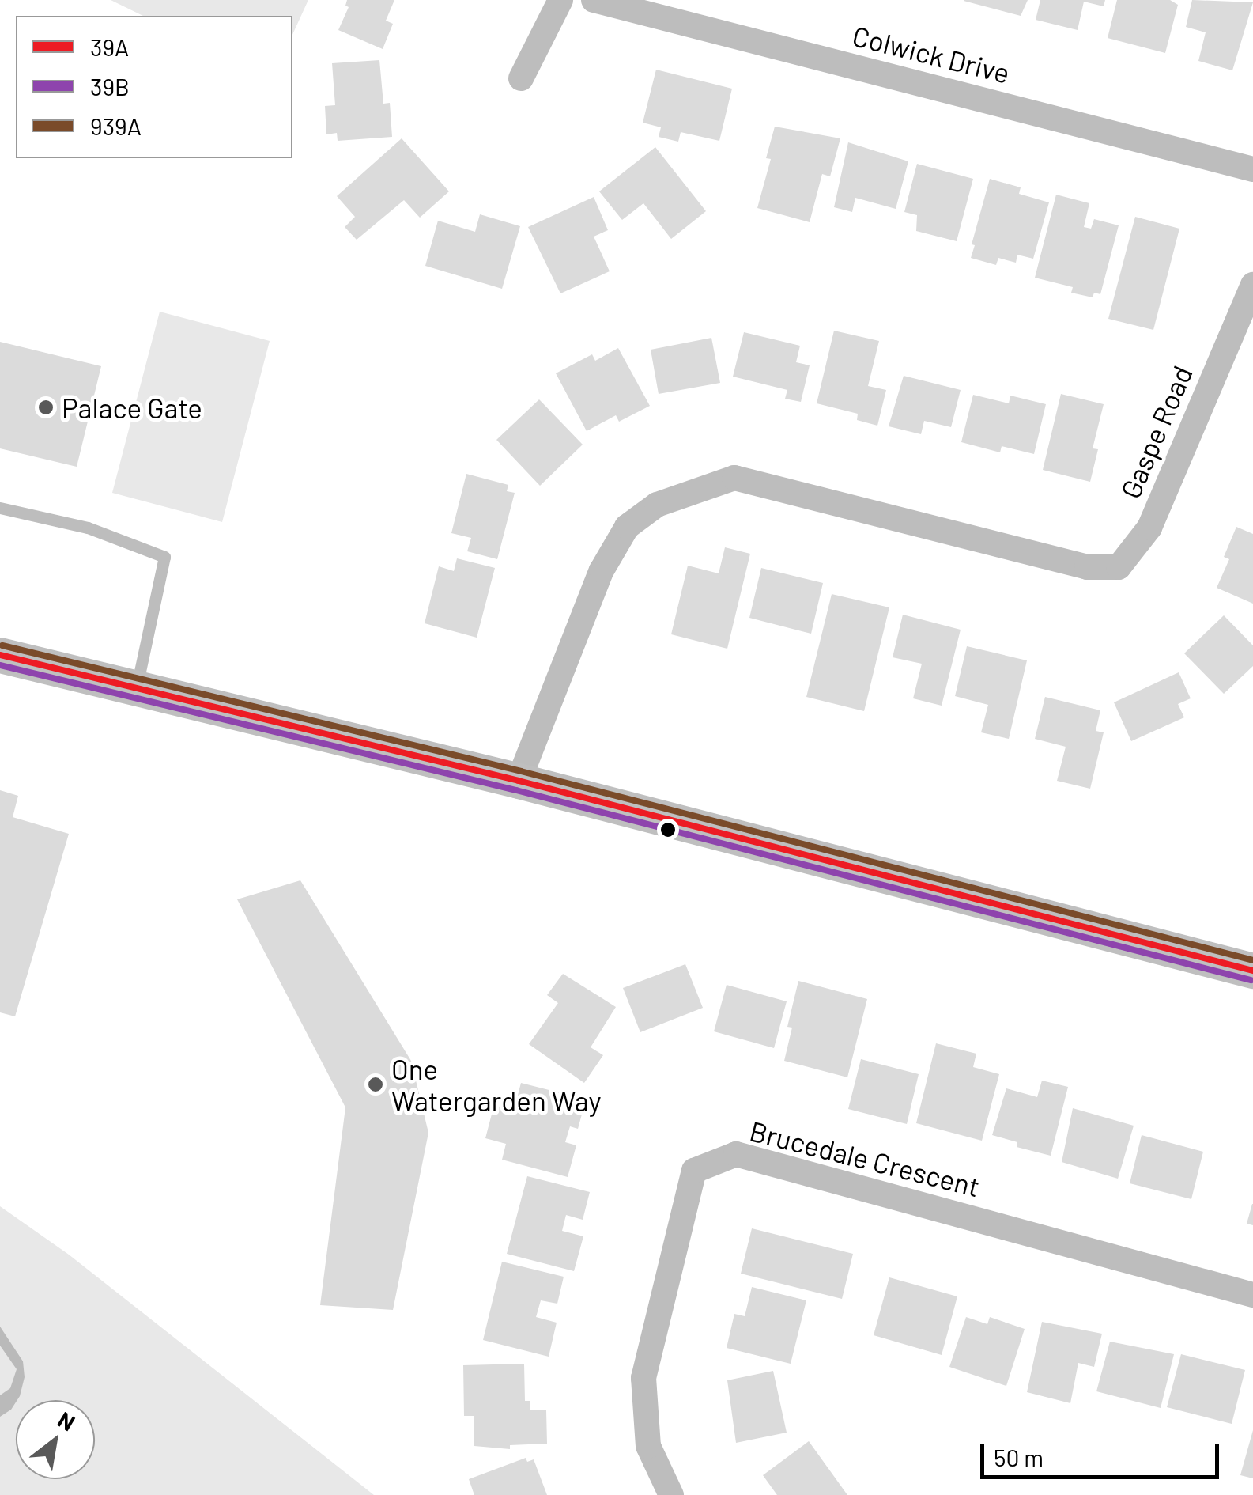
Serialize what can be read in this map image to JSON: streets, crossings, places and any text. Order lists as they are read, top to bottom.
{
  "streets": {
    "street": ["Colwick Drive", "Gaspe Road", "Brucedale Crescent"]
  },
  "places": ["Palace Gate", "One Watergarden Way"],
  "lines": ["transit line 939A", "transit line 39A", "transit line 39B"],
  "legend": ["39A", "39B", "939A"],
  "scale_bar": "50 m",
  "north": "top right"
}
